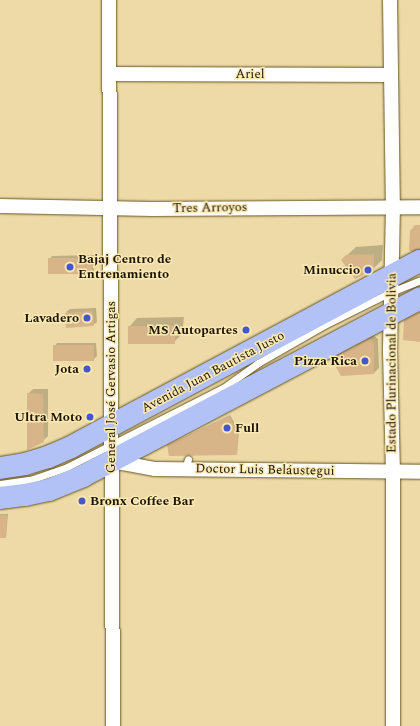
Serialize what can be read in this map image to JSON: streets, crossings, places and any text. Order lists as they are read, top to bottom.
{
  "streets": {
    "main road": ["Avenida Juan Bautista Justo"],
    "street": [
      "Ariel",
      "Tres Arroyos",
      "Estado Plurinacional de Bolivia",
      "General José Gervasio Artigas",
      "Doctor Luis Beláustegui"
    ]
  },
  "crossings": [
    ["Ariel", "Estado Plurinacional de Bolivia"],
    ["Ariel", "General José Gervasio Artigas"],
    ["Tres Arroyos", "Estado Plurinacional de Bolivia"],
    ["Tres Arroyos", "General José Gervasio Artigas"],
    ["Estado Plurinacional de Bolivia", "Avenida Juan Bautista Justo"],
    ["Estado Plurinacional de Bolivia", "Doctor Luis Beláustegui"],
    ["Avenida Juan Bautista Justo", "General José Gervasio Artigas"],
    ["Avenida Juan Bautista Justo", "Doctor Luis Beláustegui"],
    ["General José Gervasio Artigas", "Doctor Luis Beláustegui"]
  ],
  "places": [
    "Bajaj Centro de Entrenamiento",
    "Minuccio",
    "Lavadero",
    "MS Autopartes",
    "Pizza Rica",
    "Jota",
    "Ultra Moto",
    "Full",
    "Bronx Coffee Bar"
  ]
}
